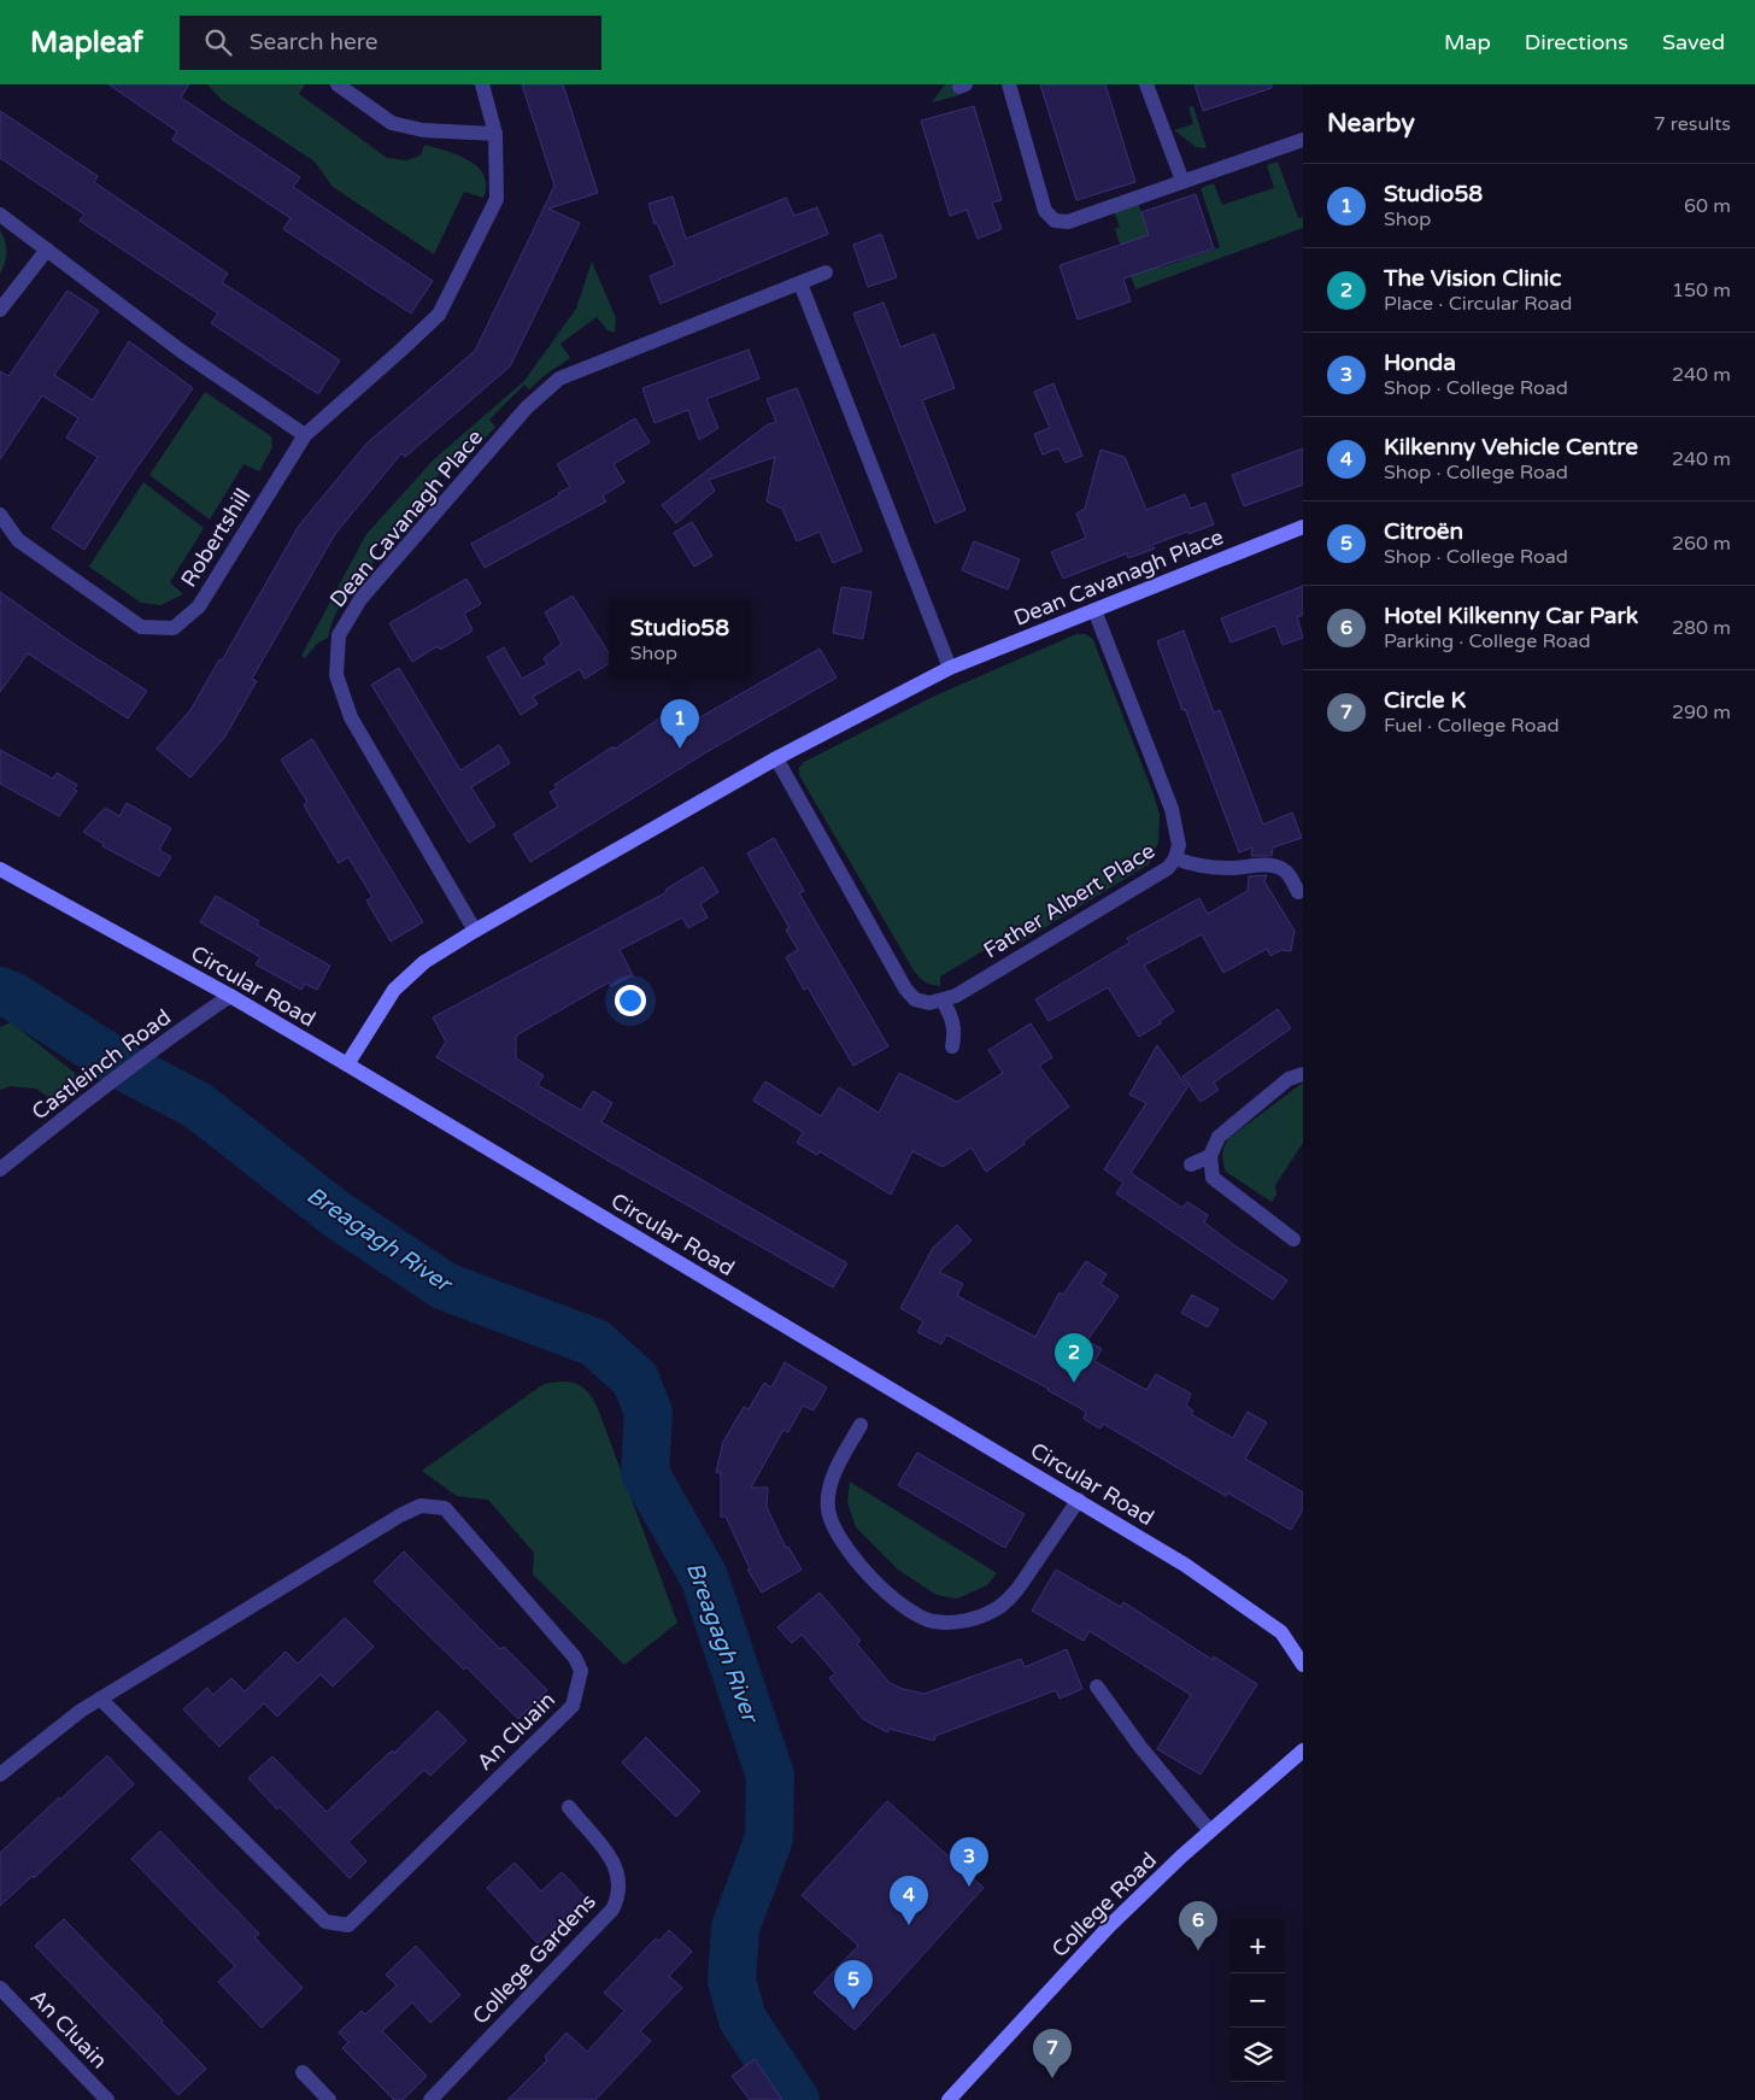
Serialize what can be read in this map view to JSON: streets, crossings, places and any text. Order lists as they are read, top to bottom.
{
  "streets": {
    "main road": ["Dean Cavanagh Place", "Circular Road", "College Road"],
    "street": [
      "Robertshill",
      "Father Albert Place",
      "Castleinch Road",
      "An Cluain",
      "College Gardens"
    ]
  },
  "crossings": [
    ["Dean Cavanagh Place", "Father Albert Place"],
    ["Dean Cavanagh Place", "Circular Road"],
    ["Circular Road", "Castleinch Road"]
  ],
  "water": ["Breagagh River"],
  "page": {
    "header": "Mapleaf",
    "search": "Search here",
    "nav": ["Map", "Directions", "Saved"],
    "heading": ["Nearby", "7 results"],
    "list": [
      {
        "mark": "1",
        "name": "Studio58",
        "note": "Shop",
        "value": "60 m"
      },
      {
        "mark": "2",
        "name": "The Vision Clinic",
        "note": "Place · Circular Road",
        "value": "150 m"
      },
      {
        "mark": "3",
        "name": "Honda",
        "note": "Shop · College Road",
        "value": "240 m"
      },
      {
        "mark": "4",
        "name": "Kilkenny Vehicle Centre",
        "note": "Shop · College Road",
        "value": "240 m"
      },
      {
        "mark": "5",
        "name": "Citroën",
        "note": "Shop · College Road",
        "value": "260 m"
      },
      {
        "mark": "6",
        "name": "Hotel Kilkenny Car Park",
        "note": "Parking · College Road",
        "value": "280 m"
      },
      {
        "mark": "7",
        "name": "Circle K",
        "note": "Fuel · College Road",
        "value": "290 m"
      }
    ],
    "popup": ["Studio58", "Shop"],
    "pins": [
      "1",
      "2",
      "3",
      "4",
      "6",
      "5",
      "7"
    ],
    "map_buttons": ["+", "−"]
  }
}
